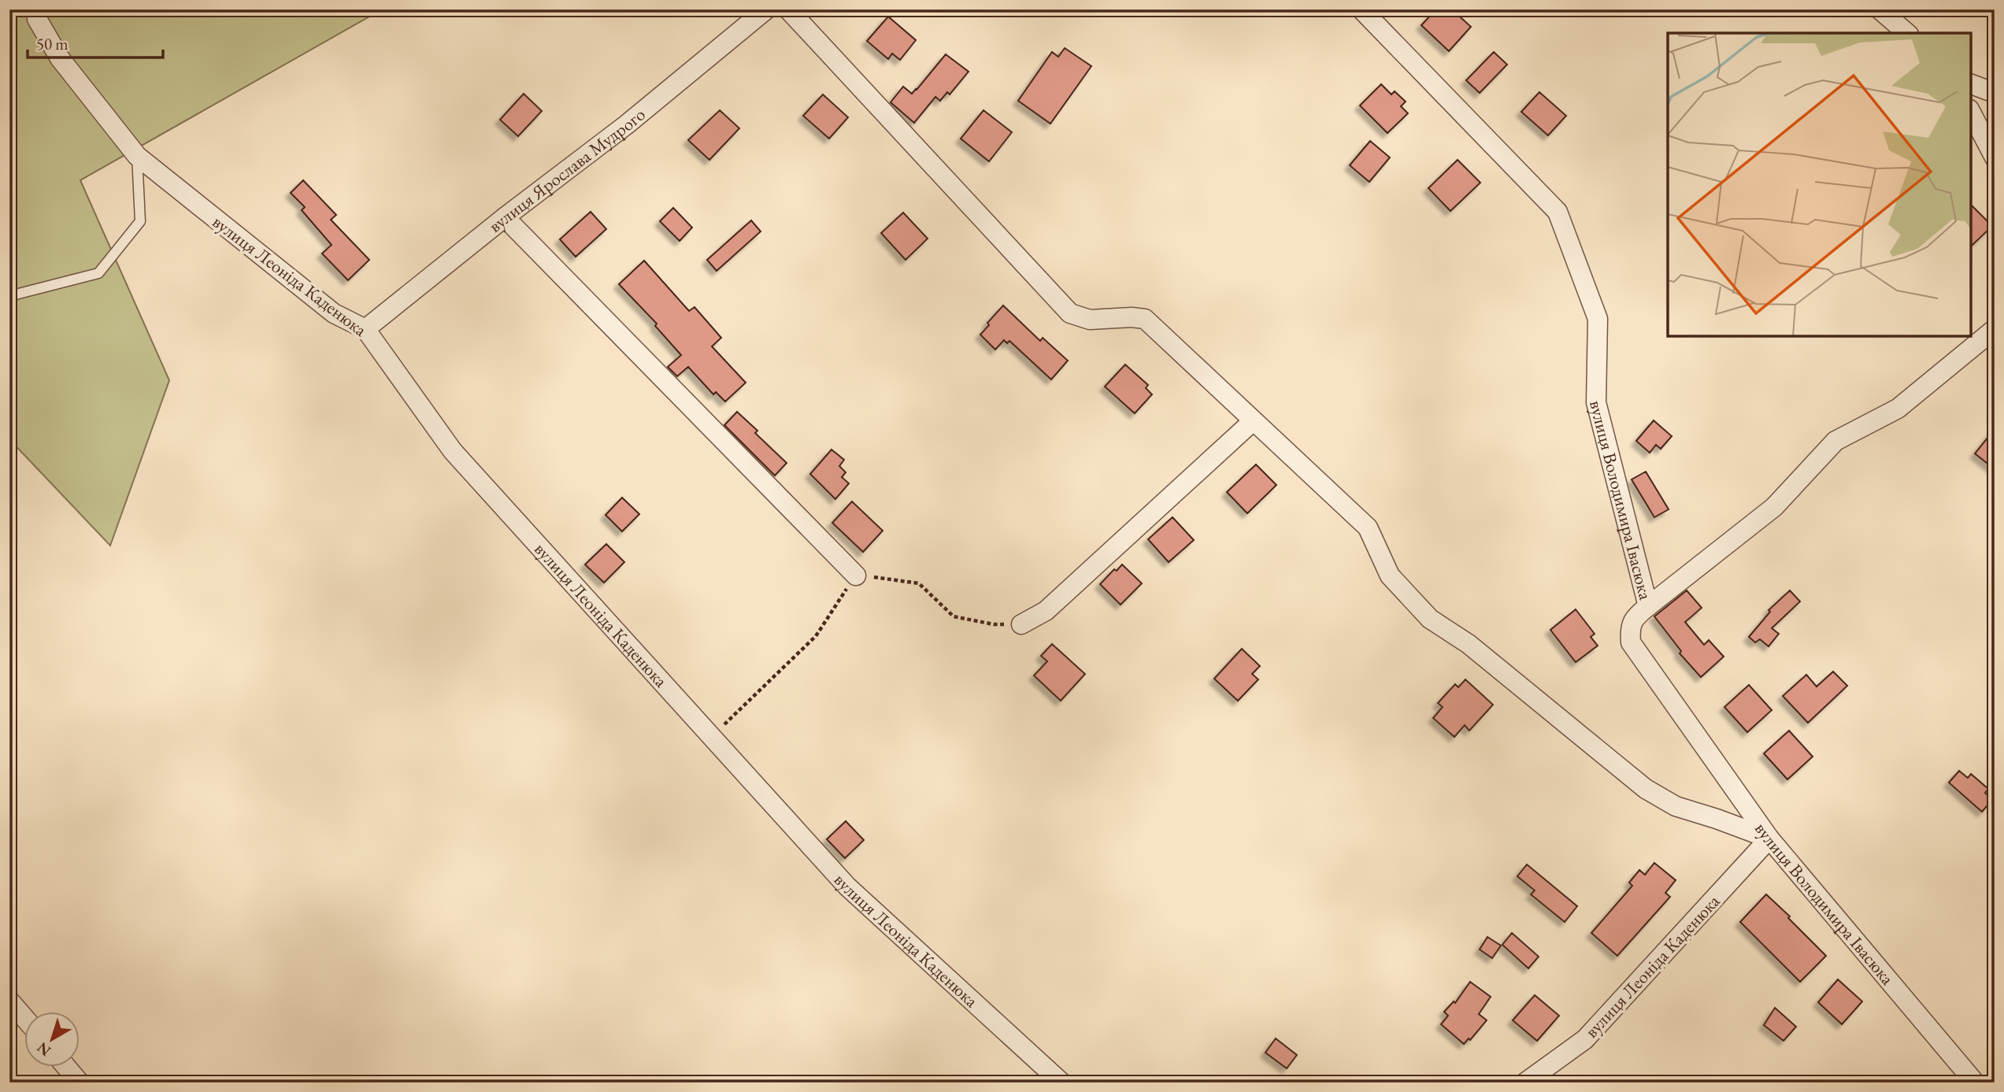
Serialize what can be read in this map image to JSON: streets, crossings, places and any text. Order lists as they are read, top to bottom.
{
  "streets": {
    "street": ["вулиця Ярослава Мудрого", "вулиця Леоніда Каденюка", "вулиця Володимира Івасюка"]
  },
  "crossings": [
    ["вулиця Ярослава Мудрого", "вулиця Леоніда Каденюка"],
    ["вулиця Леоніда Каденюка", "вулиця Володимира Івасюка"]
  ],
  "scale_bar": "50 m",
  "north": "bottom left"
}
